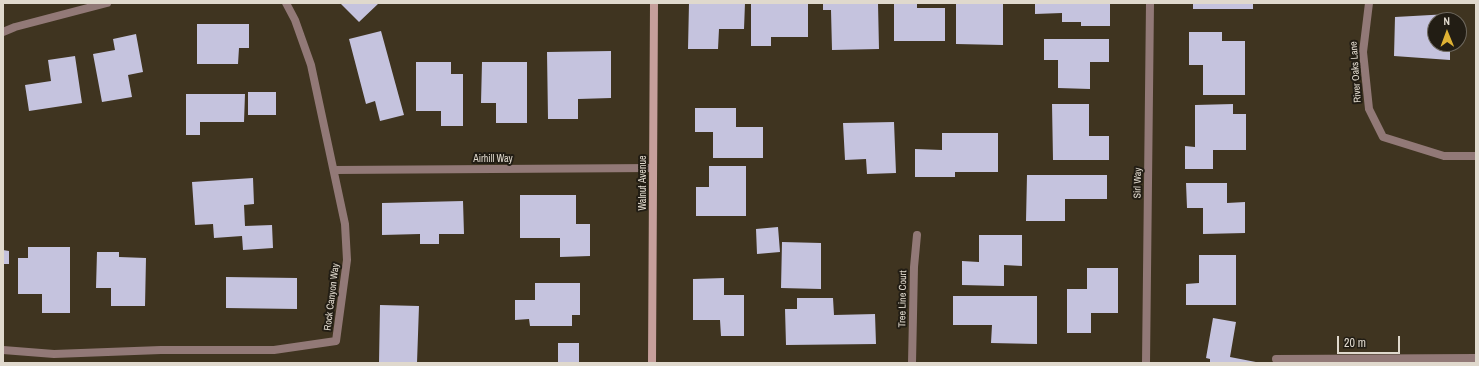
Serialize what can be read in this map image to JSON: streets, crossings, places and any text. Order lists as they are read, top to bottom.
{
  "streets": {
    "street": [
      "River Oaks Lane",
      "Airhill Way",
      "Walnut Avenue",
      "Sirl Way",
      "Rock Canyon Way",
      "Tree Line Court"
    ]
  },
  "crossings": [
    ["Airhill Way", "Walnut Avenue"],
    ["Airhill Way", "Rock Canyon Way"]
  ],
  "scale_bar": "20 m",
  "north": "top"
}
